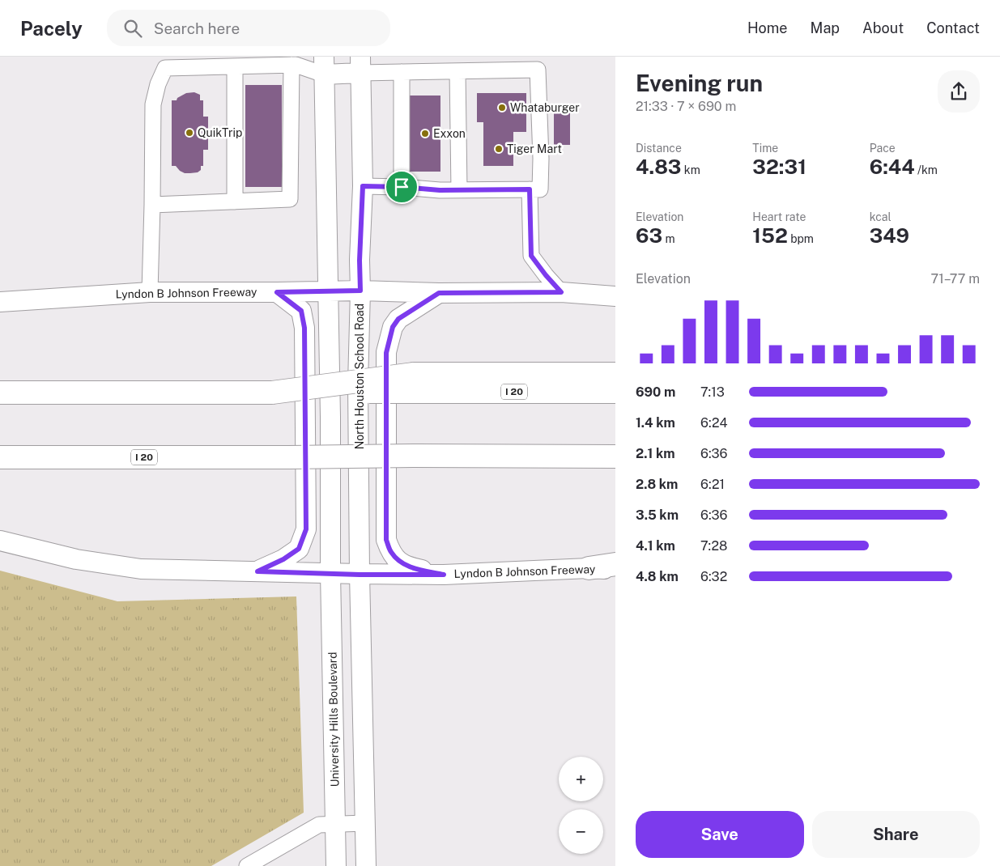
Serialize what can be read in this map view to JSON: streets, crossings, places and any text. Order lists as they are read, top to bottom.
{
  "streets": {
    "highway": ["I 20"],
    "main road": ["Lyndon B Johnson Freeway", "North Houston School Road", "University Hills Boulevard"]
  },
  "crossings": [
    ["Lyndon B Johnson Freeway", "North Houston School Road"],
    ["Lyndon B Johnson Freeway", "University Hills Boulevard"]
  ],
  "places": [
    "Whataburger",
    "QuikTrip",
    "Exxon",
    "Tiger Mart"
  ],
  "page": {
    "header": "Pacely",
    "search": "Search here",
    "nav": [
      "Home",
      "Map",
      "About",
      "Contact"
    ],
    "heading": ["Evening run", "21:33 · 7 × 690 m"],
    "stats": [
      ["Distance", "4.83 km"],
      ["Time", "32:31"],
      ["Pace", "6:44 /km"],
      ["Elevation", "63 m"],
      ["Heart rate", "152 bpm"],
      ["kcal", "349"]
    ],
    "chart": ["Elevation", "71–77 m"],
    "list": [
      {
        "name": "690 m",
        "note": "7:13"
      },
      {
        "name": "1.4 km",
        "note": "6:24"
      },
      {
        "name": "2.1 km",
        "note": "6:36"
      },
      {
        "name": "2.8 km",
        "note": "6:21"
      },
      {
        "name": "3.5 km",
        "note": "6:36"
      },
      {
        "name": "4.1 km",
        "note": "7:28"
      },
      {
        "name": "4.8 km",
        "note": "6:32"
      }
    ],
    "map_buttons": ["+", "−"],
    "buttons": ["Save", "Share"]
  }
}
